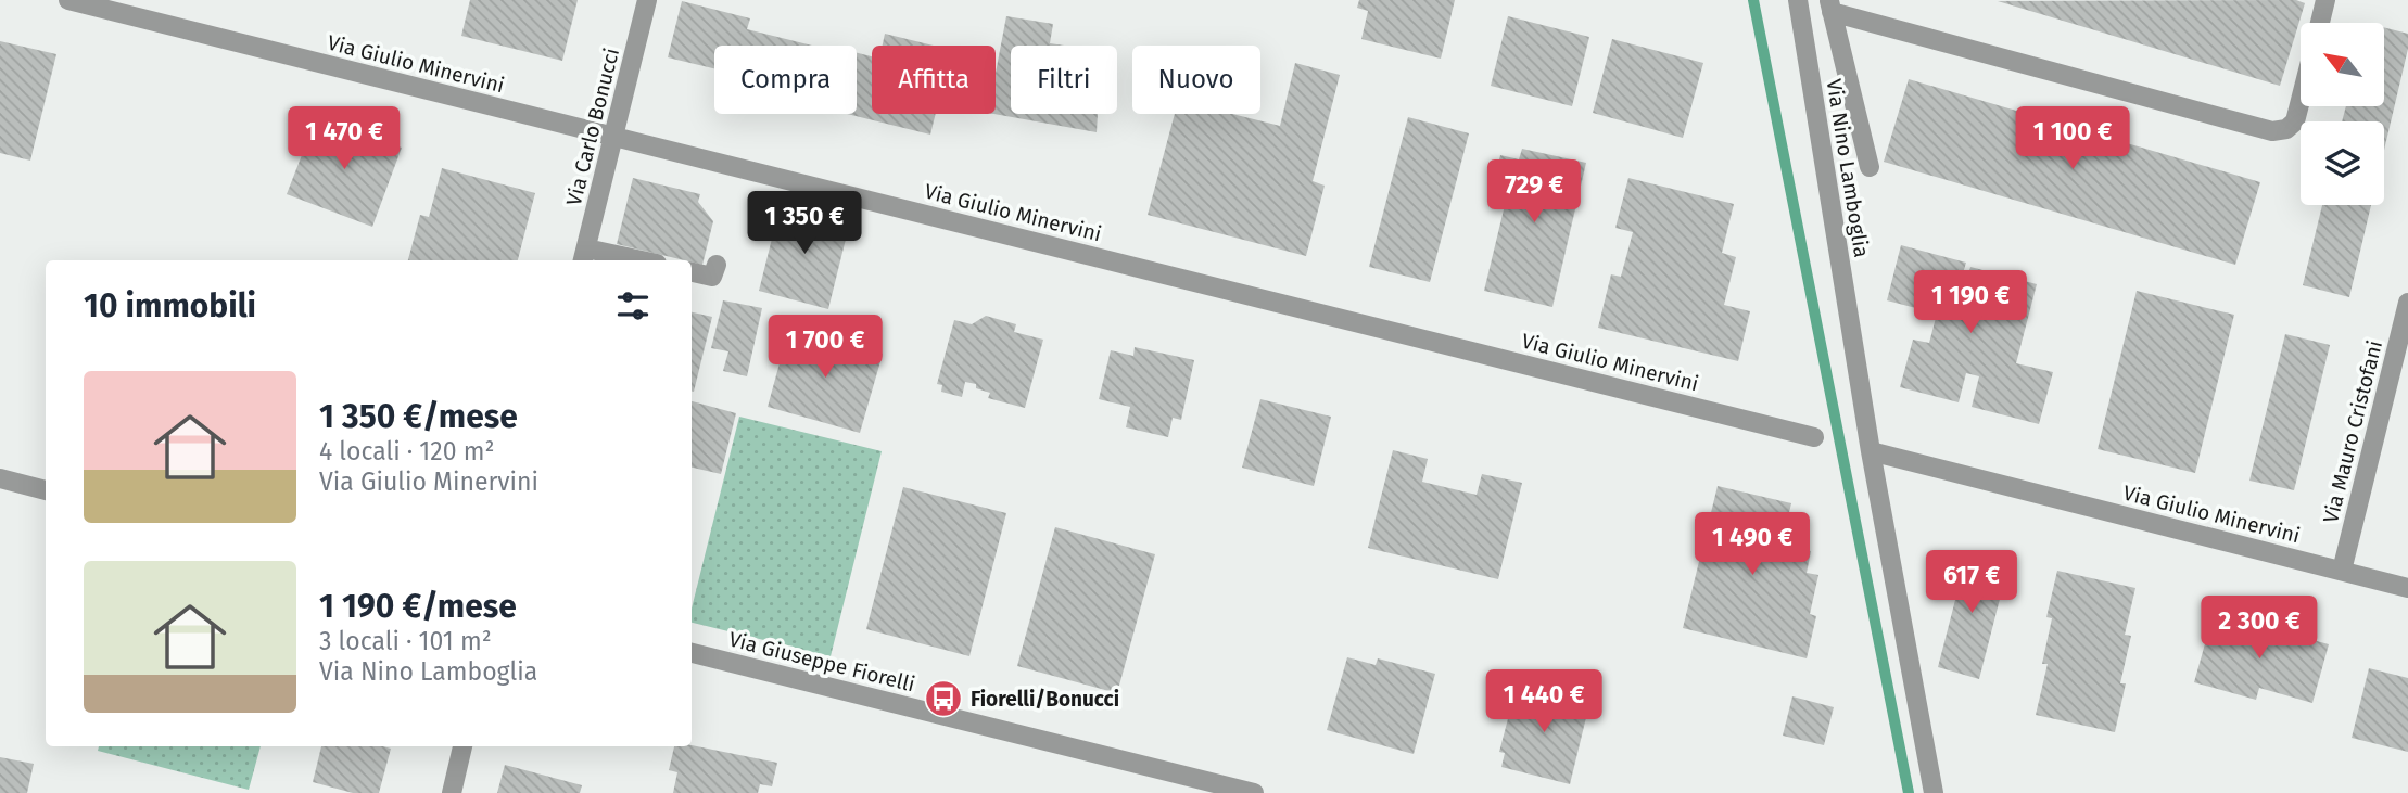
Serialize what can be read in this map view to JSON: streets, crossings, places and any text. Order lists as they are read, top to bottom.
{
  "streets": {
    "street": [
      "Via Giulio Minervini",
      "Via Carlo Bonucci",
      "Via Nino Lamboglia",
      "Via Mauro Cristofani",
      "Via Giuseppe Fiorelli"
    ]
  },
  "crossings": [
    ["Via Giulio Minervini", "Via Carlo Bonucci"],
    ["Via Giulio Minervini", "Via Nino Lamboglia"],
    ["Via Giulio Minervini", "Via Mauro Cristofani"]
  ],
  "places": {
    "bus stop": ["Fiorelli/Bonucci"]
  },
  "north": "top left",
  "page": {
    "chip": [
      "Compra",
      "Affitta",
      "Filtri",
      "Nuovo"
    ],
    "price": [
      "1 470 €",
      "1 100 €",
      "729 €",
      "1 350 €",
      "1 190 €",
      "1 700 €",
      "1 490 €",
      "617 €",
      "2 300 €",
      "1 440 €"
    ],
    "heading": "10 immobili",
    "list": [
      {
        "name": "1 350 €/mese",
        "note": "4 locali · 120 m² · Via Giulio Minervini"
      },
      {
        "name": "1 190 €/mese",
        "note": "3 locali · 101 m² · Via Nino Lamboglia"
      }
    ]
  }
}
